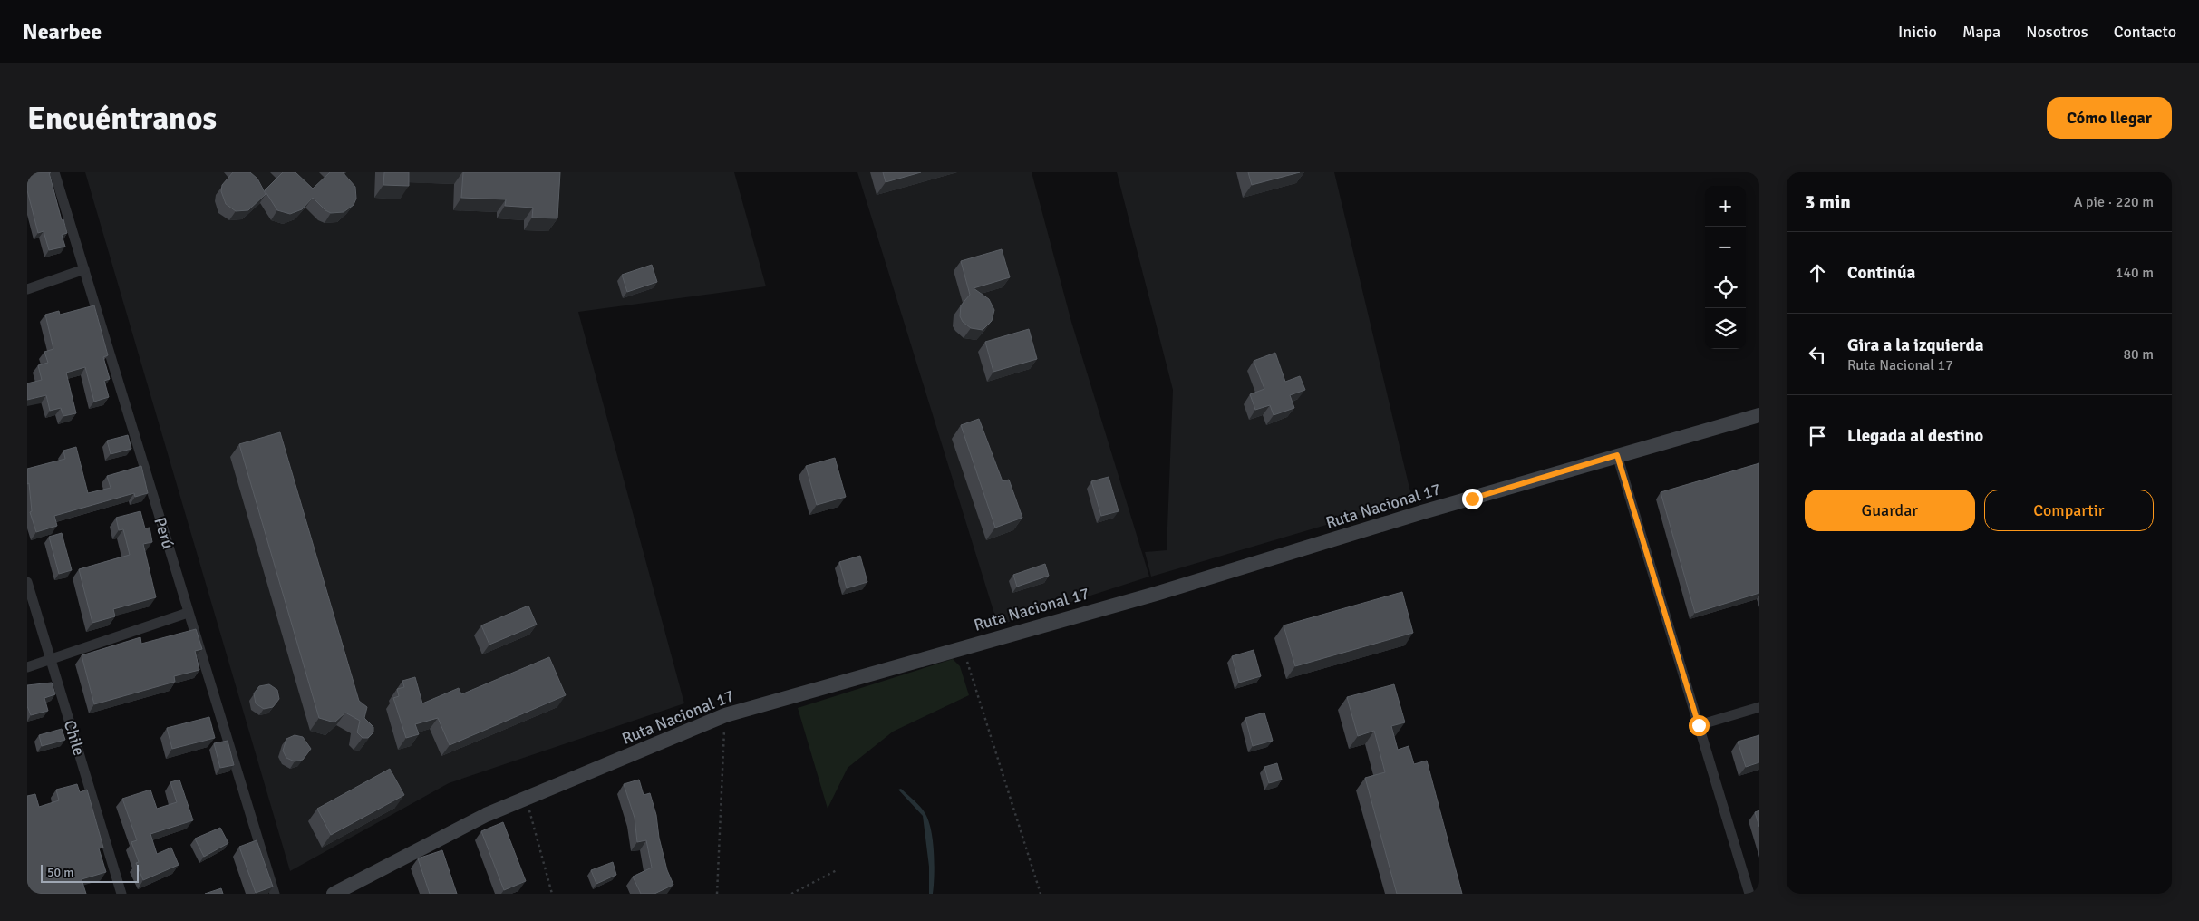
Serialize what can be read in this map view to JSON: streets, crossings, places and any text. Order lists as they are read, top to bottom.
{
  "streets": {
    "street": ["Ruta Nacional 17", "Perú", "Chile"]
  },
  "scale_bar": "50 m",
  "page": {
    "header": "Nearbee",
    "nav": [
      "Inicio",
      "Mapa",
      "Nosotros",
      "Contacto"
    ],
    "buttons": [
      "Cómo llegar",
      ["Guardar", "Compartir"]
    ],
    "title": "Encuéntranos",
    "heading": ["3 min", "A pie · 220 m"],
    "map_buttons": ["+", "−"],
    "list": [
      ["Continúa", "140 m"],
      ["Gira a la izquierda", "Ruta Nacional 17", "80 m"],
      "Llegada al destino"
    ],
    "scale": "50 m"
  }
}
